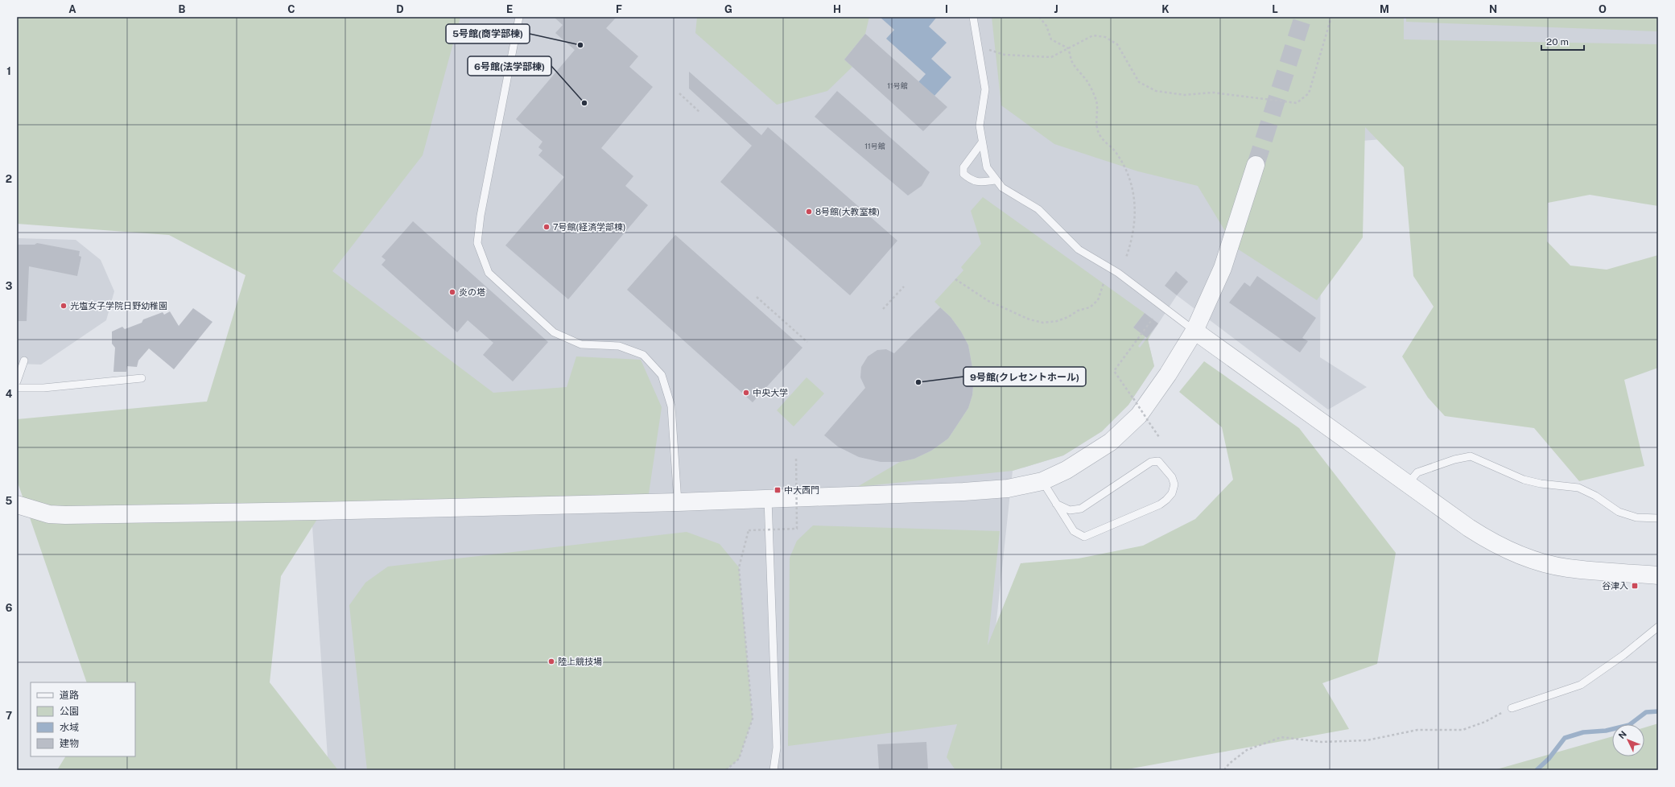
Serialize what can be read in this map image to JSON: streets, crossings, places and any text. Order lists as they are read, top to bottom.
{
  "places": {
    "other": [
      "5号館(商学部棟)",
      "6号館(法学部棟)",
      "8号館(大教室棟)",
      "7号館(経済学部棟)",
      "炎の塔",
      "光塩女子学院日野幼稚園",
      "9号館(クレセントホール)",
      "中央大学",
      "陸上競技場"
    ],
    "transit": ["中大西門", "谷津入"]
  },
  "house_numbers": ["11号館", "11号館"],
  "legend": [
    "道路",
    "公園",
    "水域",
    "建物"
  ],
  "scale_bar": "20 m",
  "north": "top left",
  "grid": {
    "columns": [
      "A",
      "B",
      "C",
      "D",
      "E",
      "F",
      "G",
      "H",
      "I",
      "J",
      "K",
      "L",
      "M",
      "N",
      "O"
    ],
    "rows": [
      "1",
      "2",
      "3",
      "4",
      "5",
      "6",
      "7"
    ]
  }
}
